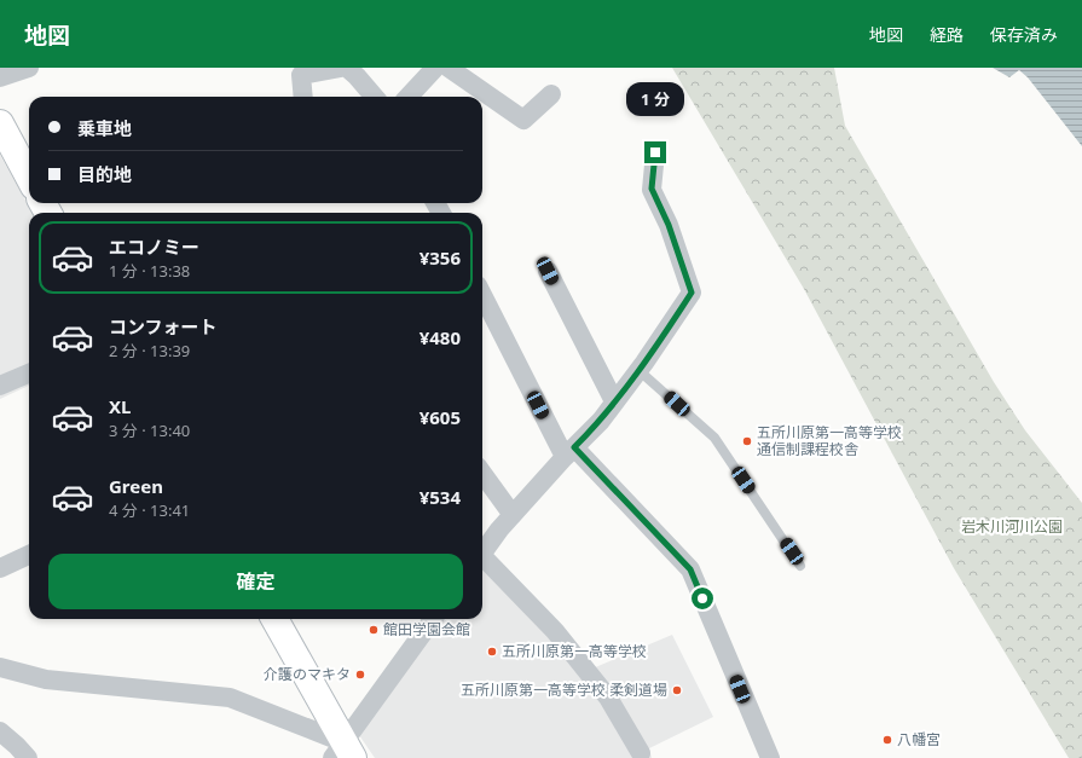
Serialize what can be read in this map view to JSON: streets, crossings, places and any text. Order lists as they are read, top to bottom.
{
  "parks": ["岩木川河川公園"],
  "places": [
    "五所川原第一高等学校 通信制課程校舎",
    "館田学園会館",
    "五所川原第一高等学校",
    "介護のマキタ",
    "五所川原第一高等学校 柔剣道場",
    "八幡宮"
  ],
  "page": {
    "header": "地図",
    "nav": ["地図", "経路", "保存済み"],
    "bubble": "1 分",
    "banner": ["乗車地", "目的地"],
    "list": [
      {
        "name": "エコノミー",
        "note": "1 分 · 13:38",
        "value": "¥356"
      },
      {
        "name": "コンフォート",
        "note": "2 分 · 13:39",
        "value": "¥480"
      },
      {
        "name": "XL",
        "note": "3 分 · 13:40",
        "value": "¥605"
      },
      {
        "name": "Green",
        "note": "4 分 · 13:41",
        "value": "¥534"
      }
    ],
    "buttons": "確定"
  }
}
